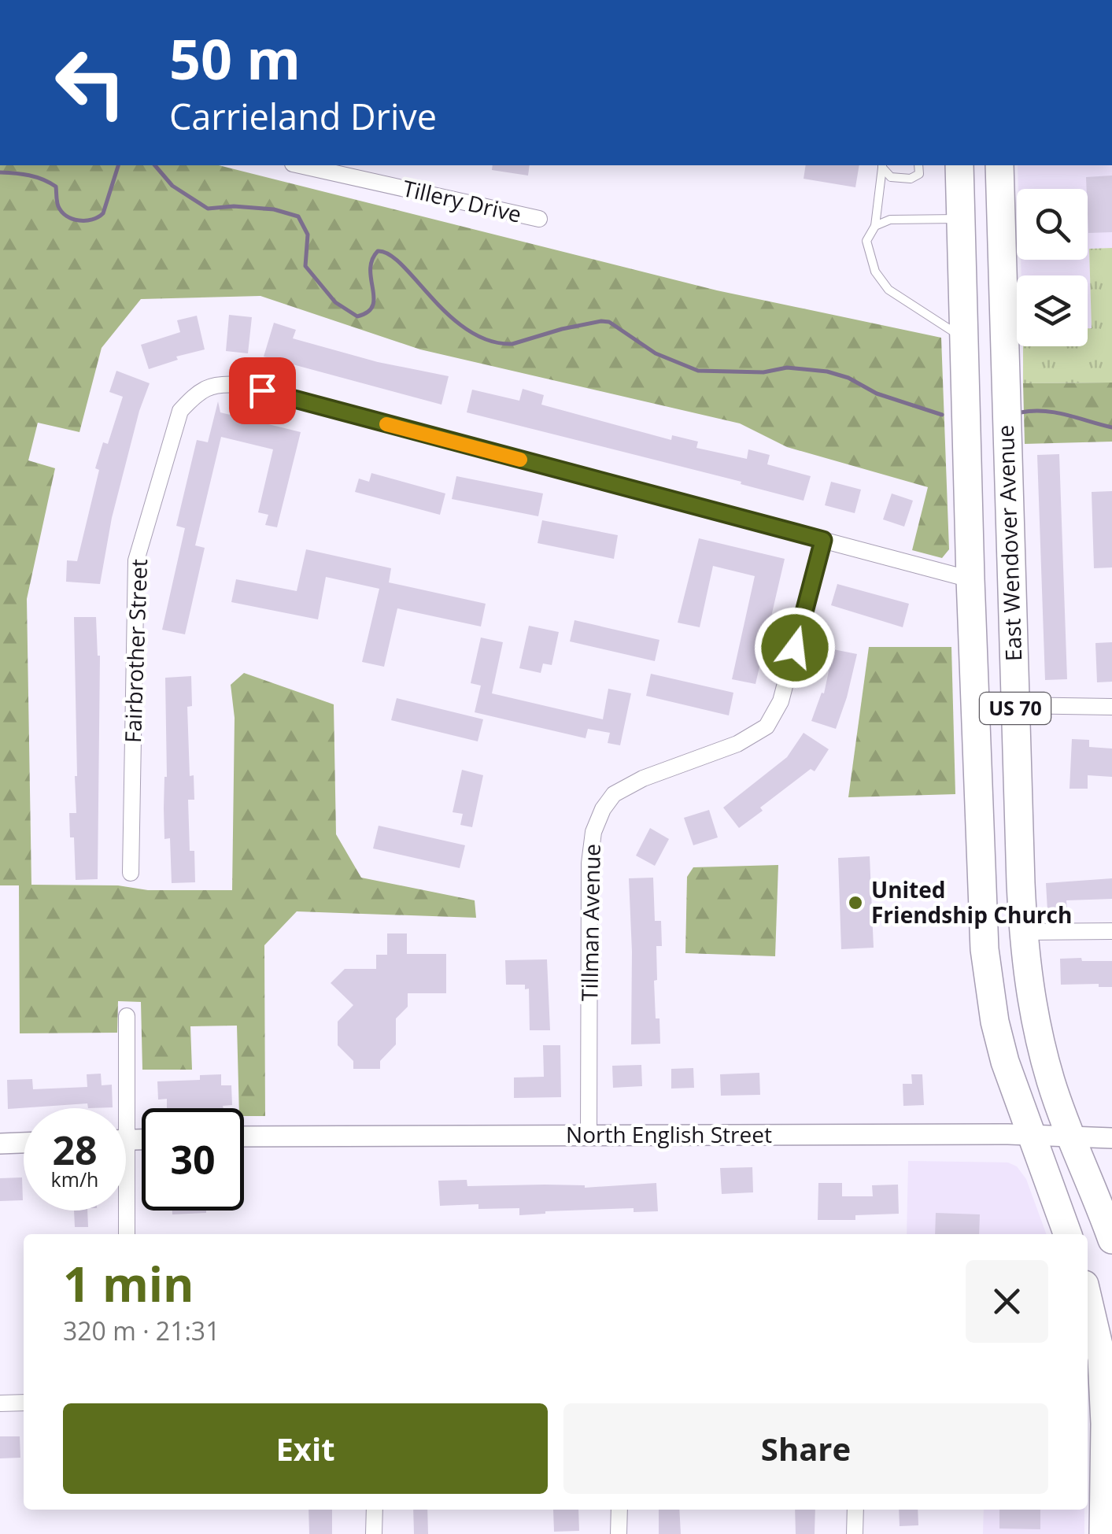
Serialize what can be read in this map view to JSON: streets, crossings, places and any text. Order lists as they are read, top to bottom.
{
  "streets": {
    "highway": ["East Wendover Avenue", "US 70"],
    "street": [
      "Tillery Drive",
      "Fairbrother Street",
      "Tillman Avenue",
      "North English Street"
    ]
  },
  "crossings": [
    ["East Wendover Avenue", "North English Street"],
    ["Fairbrother Street", "Tillman Avenue"],
    ["Tillman Avenue", "North English Street"]
  ],
  "places": ["United Friendship Church"],
  "page": {
    "turn": ["50 m", "Carrieland Drive"],
    "speed": "28 km/h",
    "limit": "30",
    "heading": ["1 min", "320 m · 21:31"],
    "buttons": ["Exit", "Share"]
  }
}
